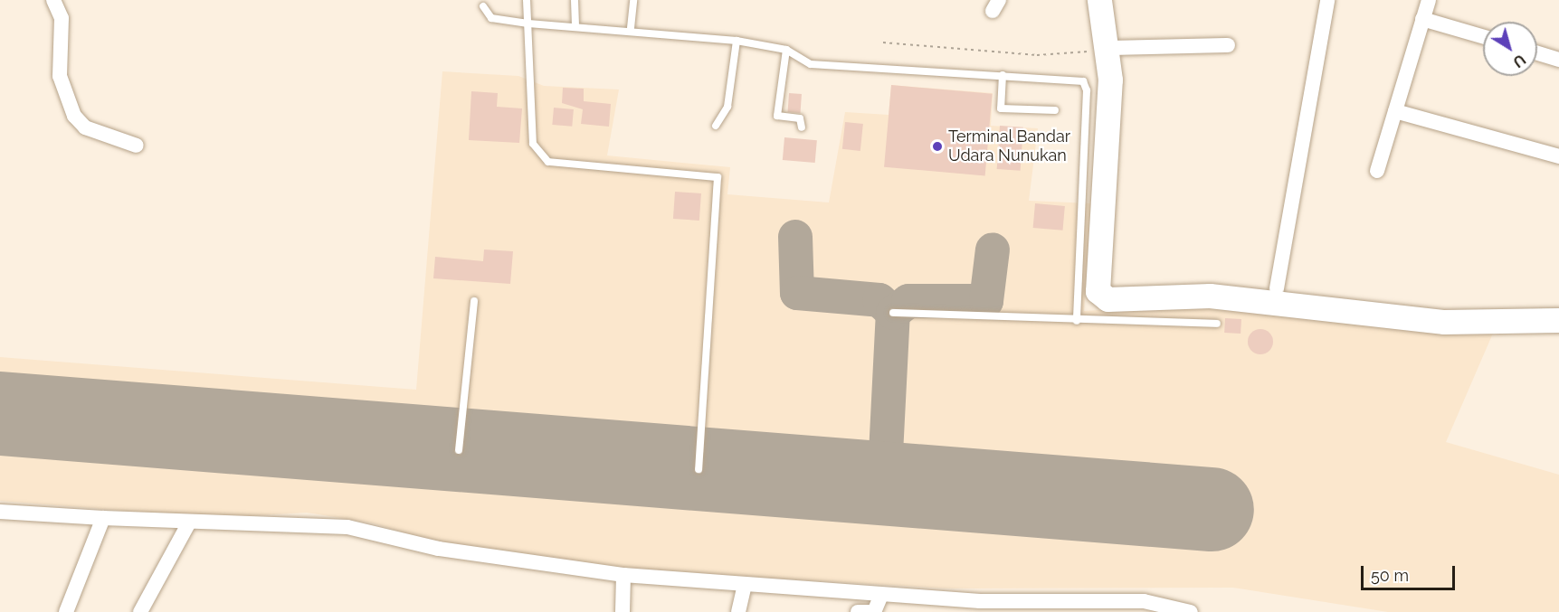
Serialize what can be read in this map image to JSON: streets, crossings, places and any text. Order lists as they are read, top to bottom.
{
  "places": ["Terminal Bandar Udara Nunukan"],
  "scale_bar": "50 m",
  "north": "bottom right"
}
